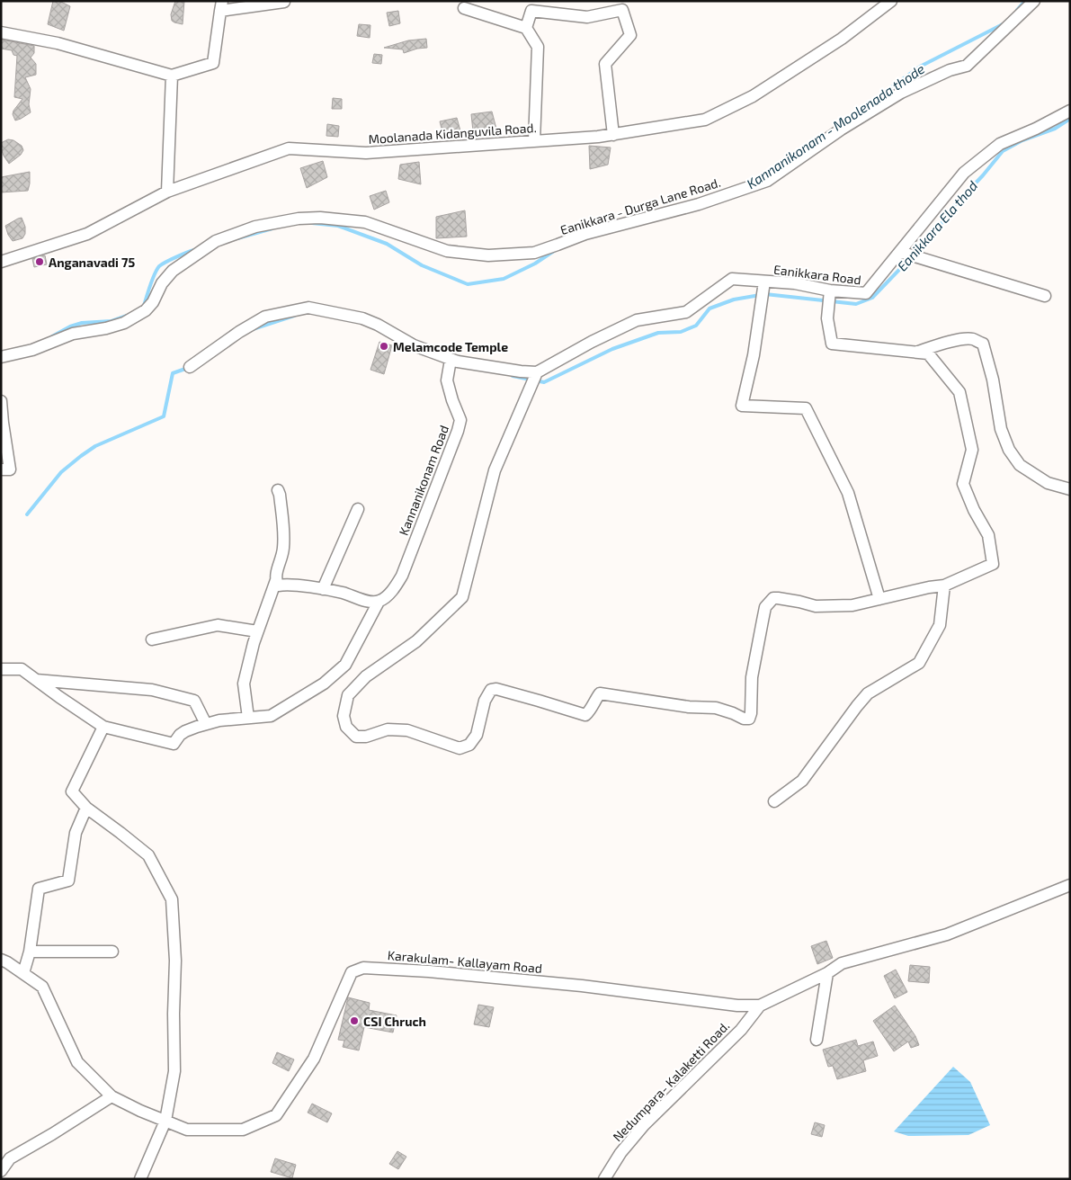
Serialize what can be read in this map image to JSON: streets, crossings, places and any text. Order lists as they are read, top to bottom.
{
  "streets": {
    "street": [
      "Moolanada Kidanguvila Road.",
      "Eanikkara - Durga Lane Road.",
      "Eanikkara Road",
      "Kannanikonam Road",
      "Karakulam- Kallayam Road",
      "Nedumpara- Kalaketti Road."
    ]
  },
  "crossings": [
    ["Karakulam- Kallayam Road", "Nedumpara- Kalaketti Road."]
  ],
  "water": ["Kannanikonam - Moolenada thode", "Eanikkara Ela thod"],
  "places": ["Anganavadi 75", "Melamcode Temple", "CSI Chruch"]
}
